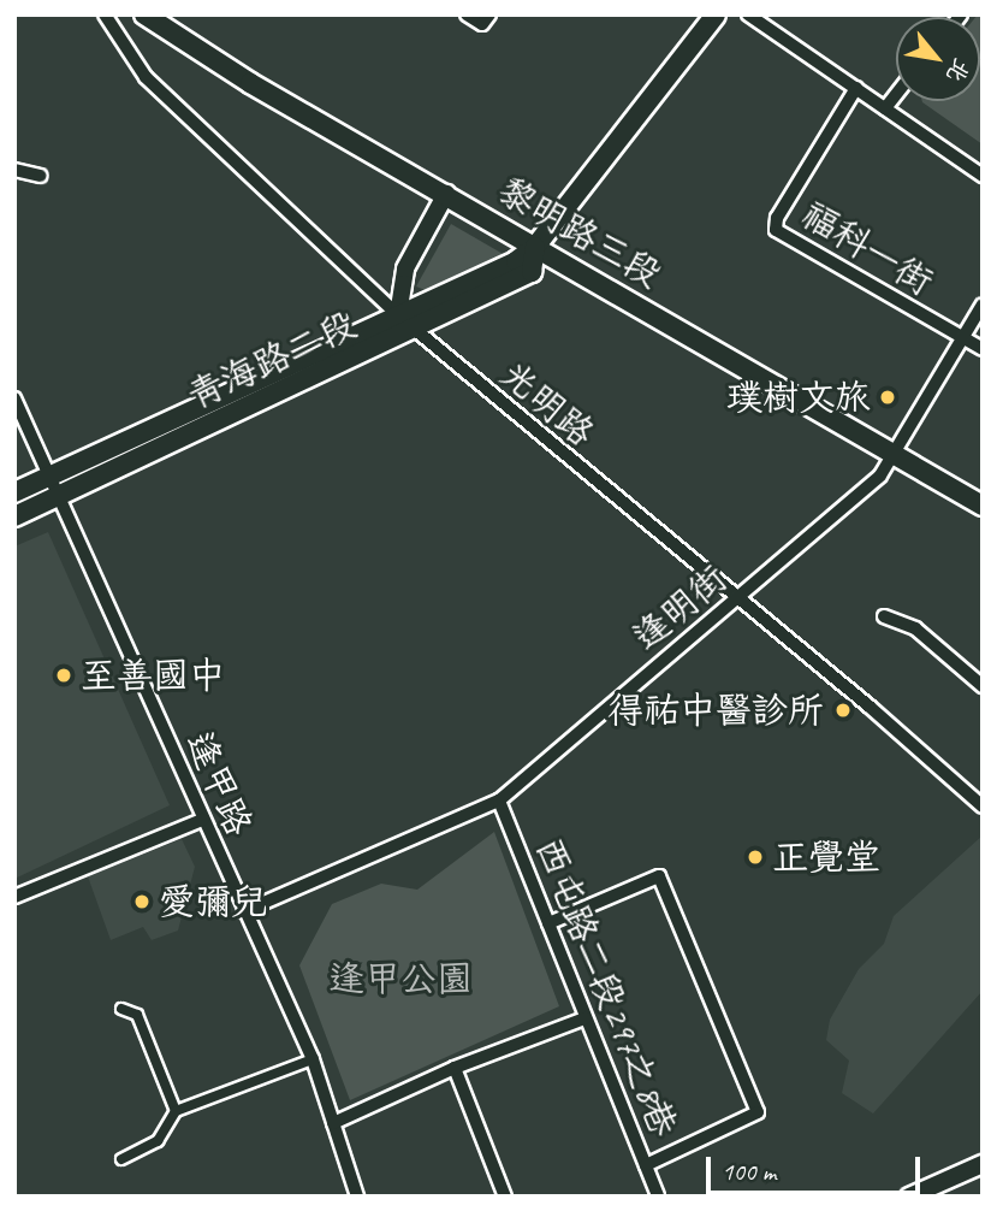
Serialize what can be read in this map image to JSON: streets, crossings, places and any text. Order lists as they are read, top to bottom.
{
  "streets": {
    "main road": ["黎明路三段", "青海路二段"],
    "street": [
      "福科一街",
      "光明路",
      "逢明街",
      "逢甲路",
      "西屯路二段297之8巷"
    ]
  },
  "crossings": [
    ["黎明路三段", "青海路二段"],
    ["黎明路三段", "逢明街"],
    ["福科一街", "逢明街"],
    ["青海路二段", "光明路"],
    ["青海路二段", "逢甲路"],
    ["光明路", "逢明街"],
    ["逢明街", "逢甲路"],
    ["逢明街", "西屯路二段297之8巷"]
  ],
  "parks": ["逢甲公園"],
  "places": [
    "璞樹文旅",
    "至善國中",
    "得祐中醫診所",
    "正覺堂",
    "愛彌兒"
  ],
  "scale_bar": "100 m",
  "north": "bottom right"
}
